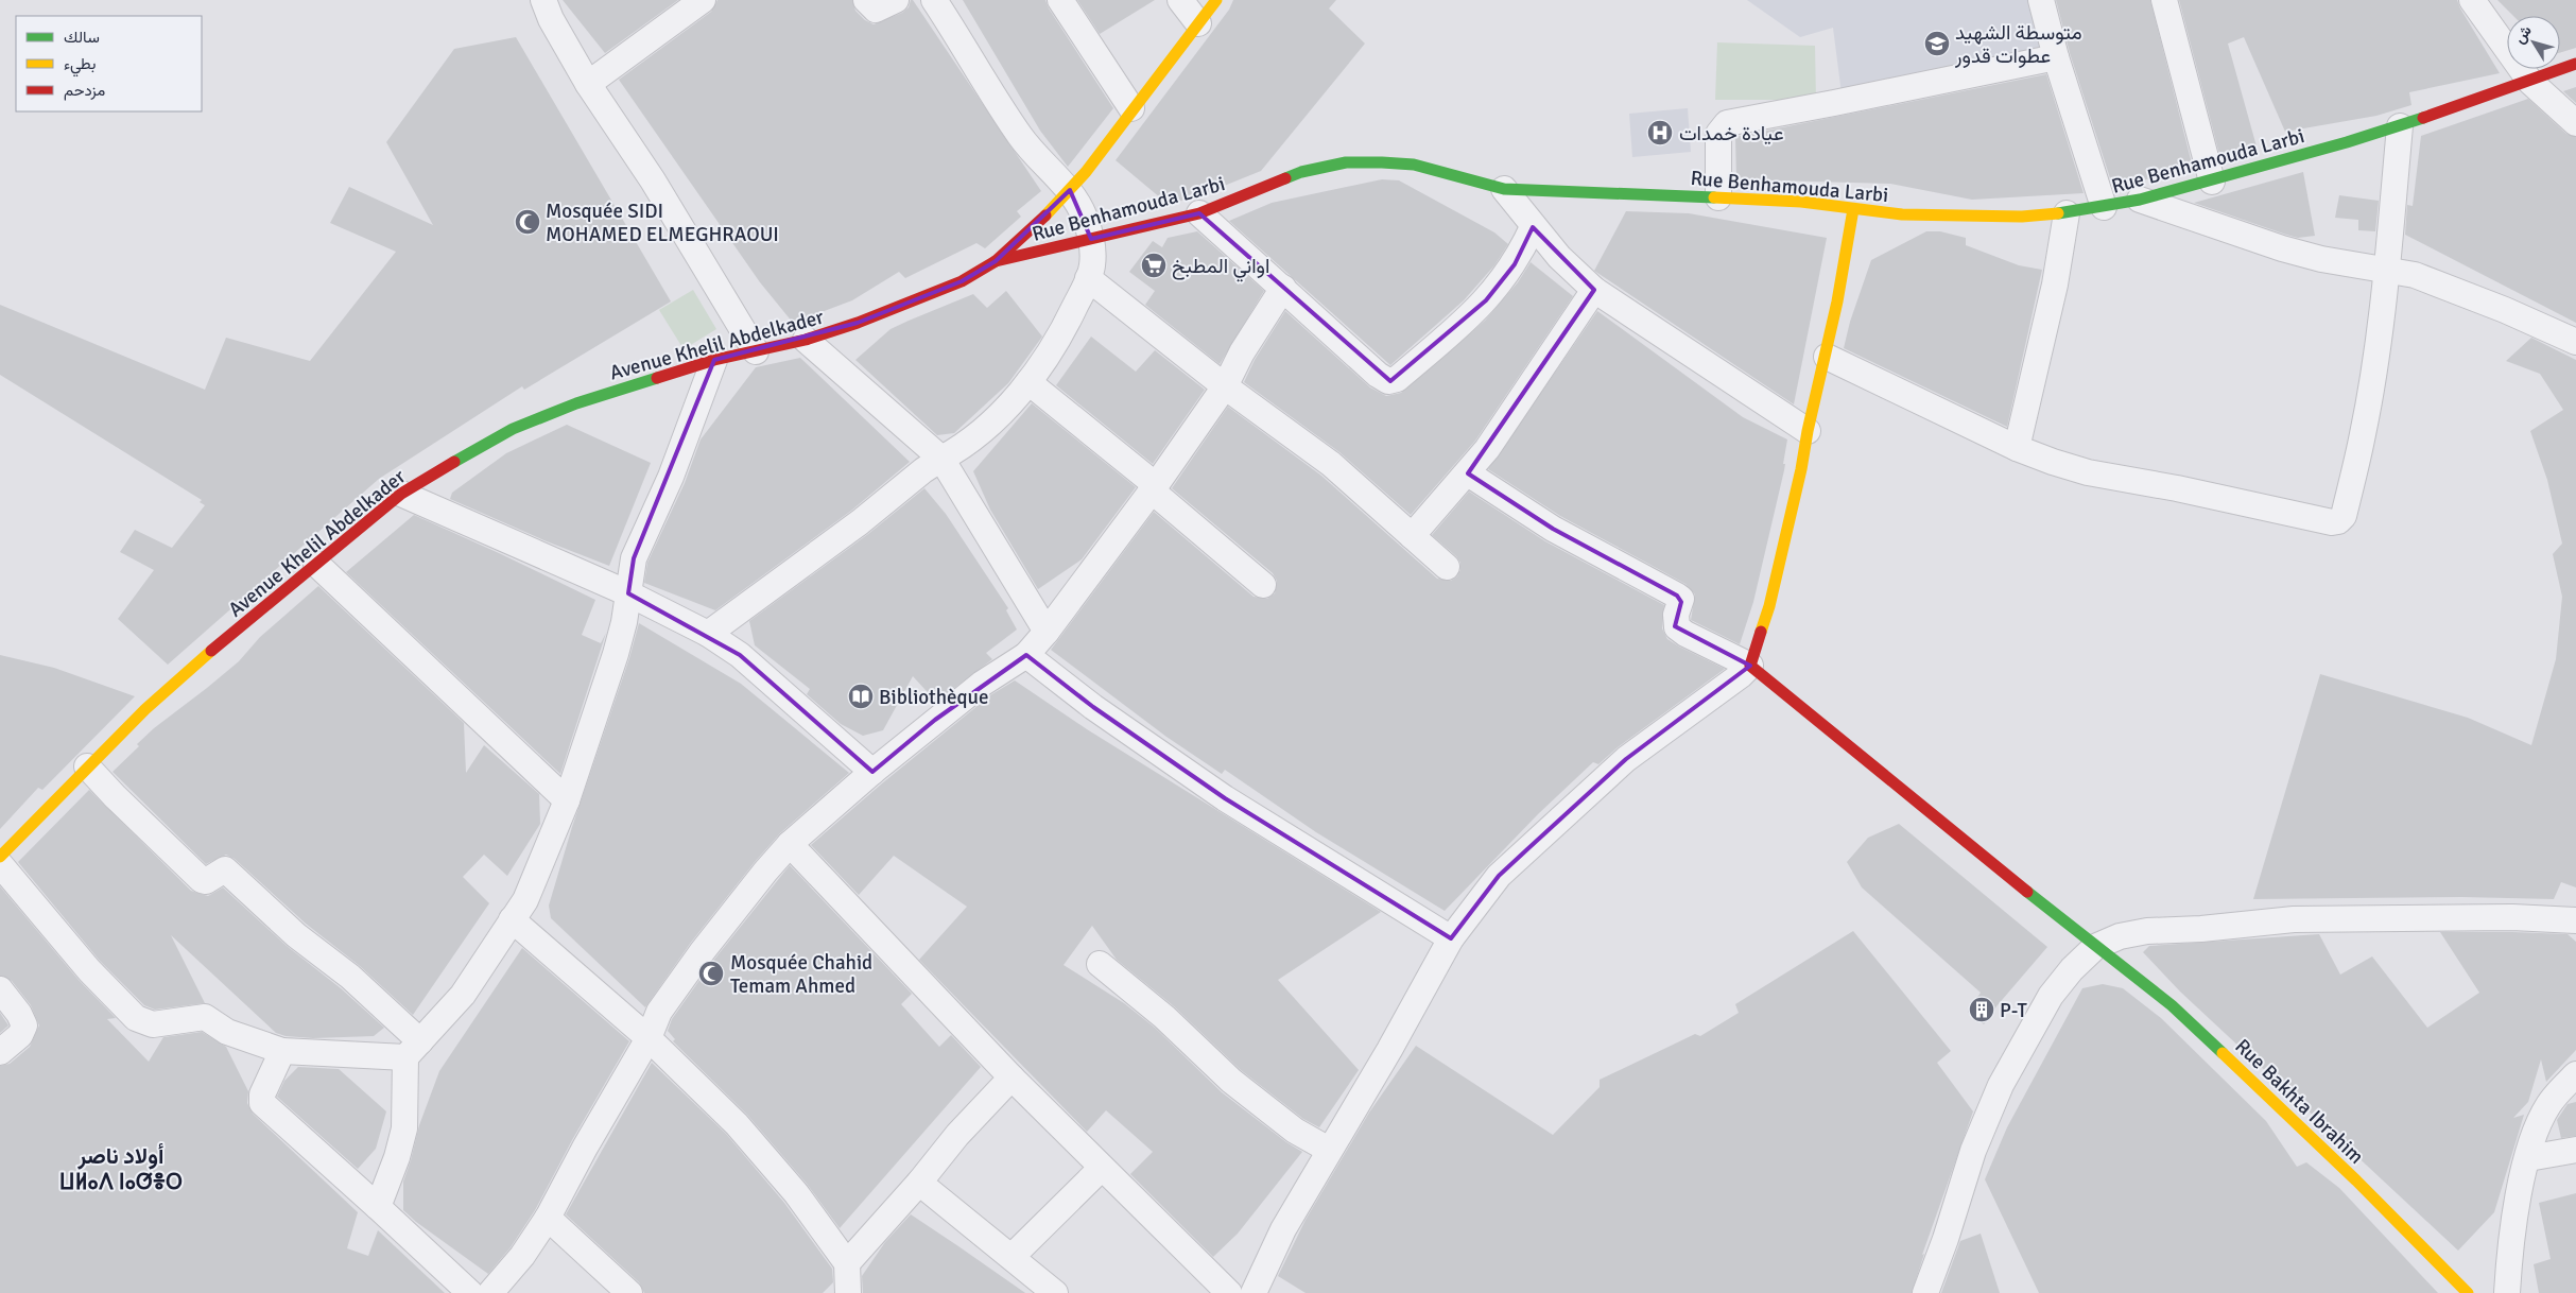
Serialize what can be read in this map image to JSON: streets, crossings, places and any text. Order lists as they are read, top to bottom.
{
  "streets": {
    "street": ["Rue Benhamouda Larbi", "Avenue Khelil Abdelkader", "Rue Bakhta Ibrahim"]
  },
  "crossings": [
    ["Rue Benhamouda Larbi", "Avenue Khelil Abdelkader"]
  ],
  "districts": ["أولاد ناصر ⵡⵍⴰⴷ ⵏⴰⵚⴻⵔ"],
  "places": {
    "school or university": ["متوسطة الشهيد عطوات قدور"],
    "hospital": ["عيادة خمدات"],
    "mosque": ["Mosquée SIDI MOHAMED ELMEGHRAOUI", "Mosquée Chahid Temam Ahmed"],
    "supermarket": ["اواني المطبخ"],
    "library": ["Bibliothèque"],
    "building": ["P-T"]
  },
  "legend": ["سالك", "بطيء", "مزدحم"],
  "north": "top left"
}
